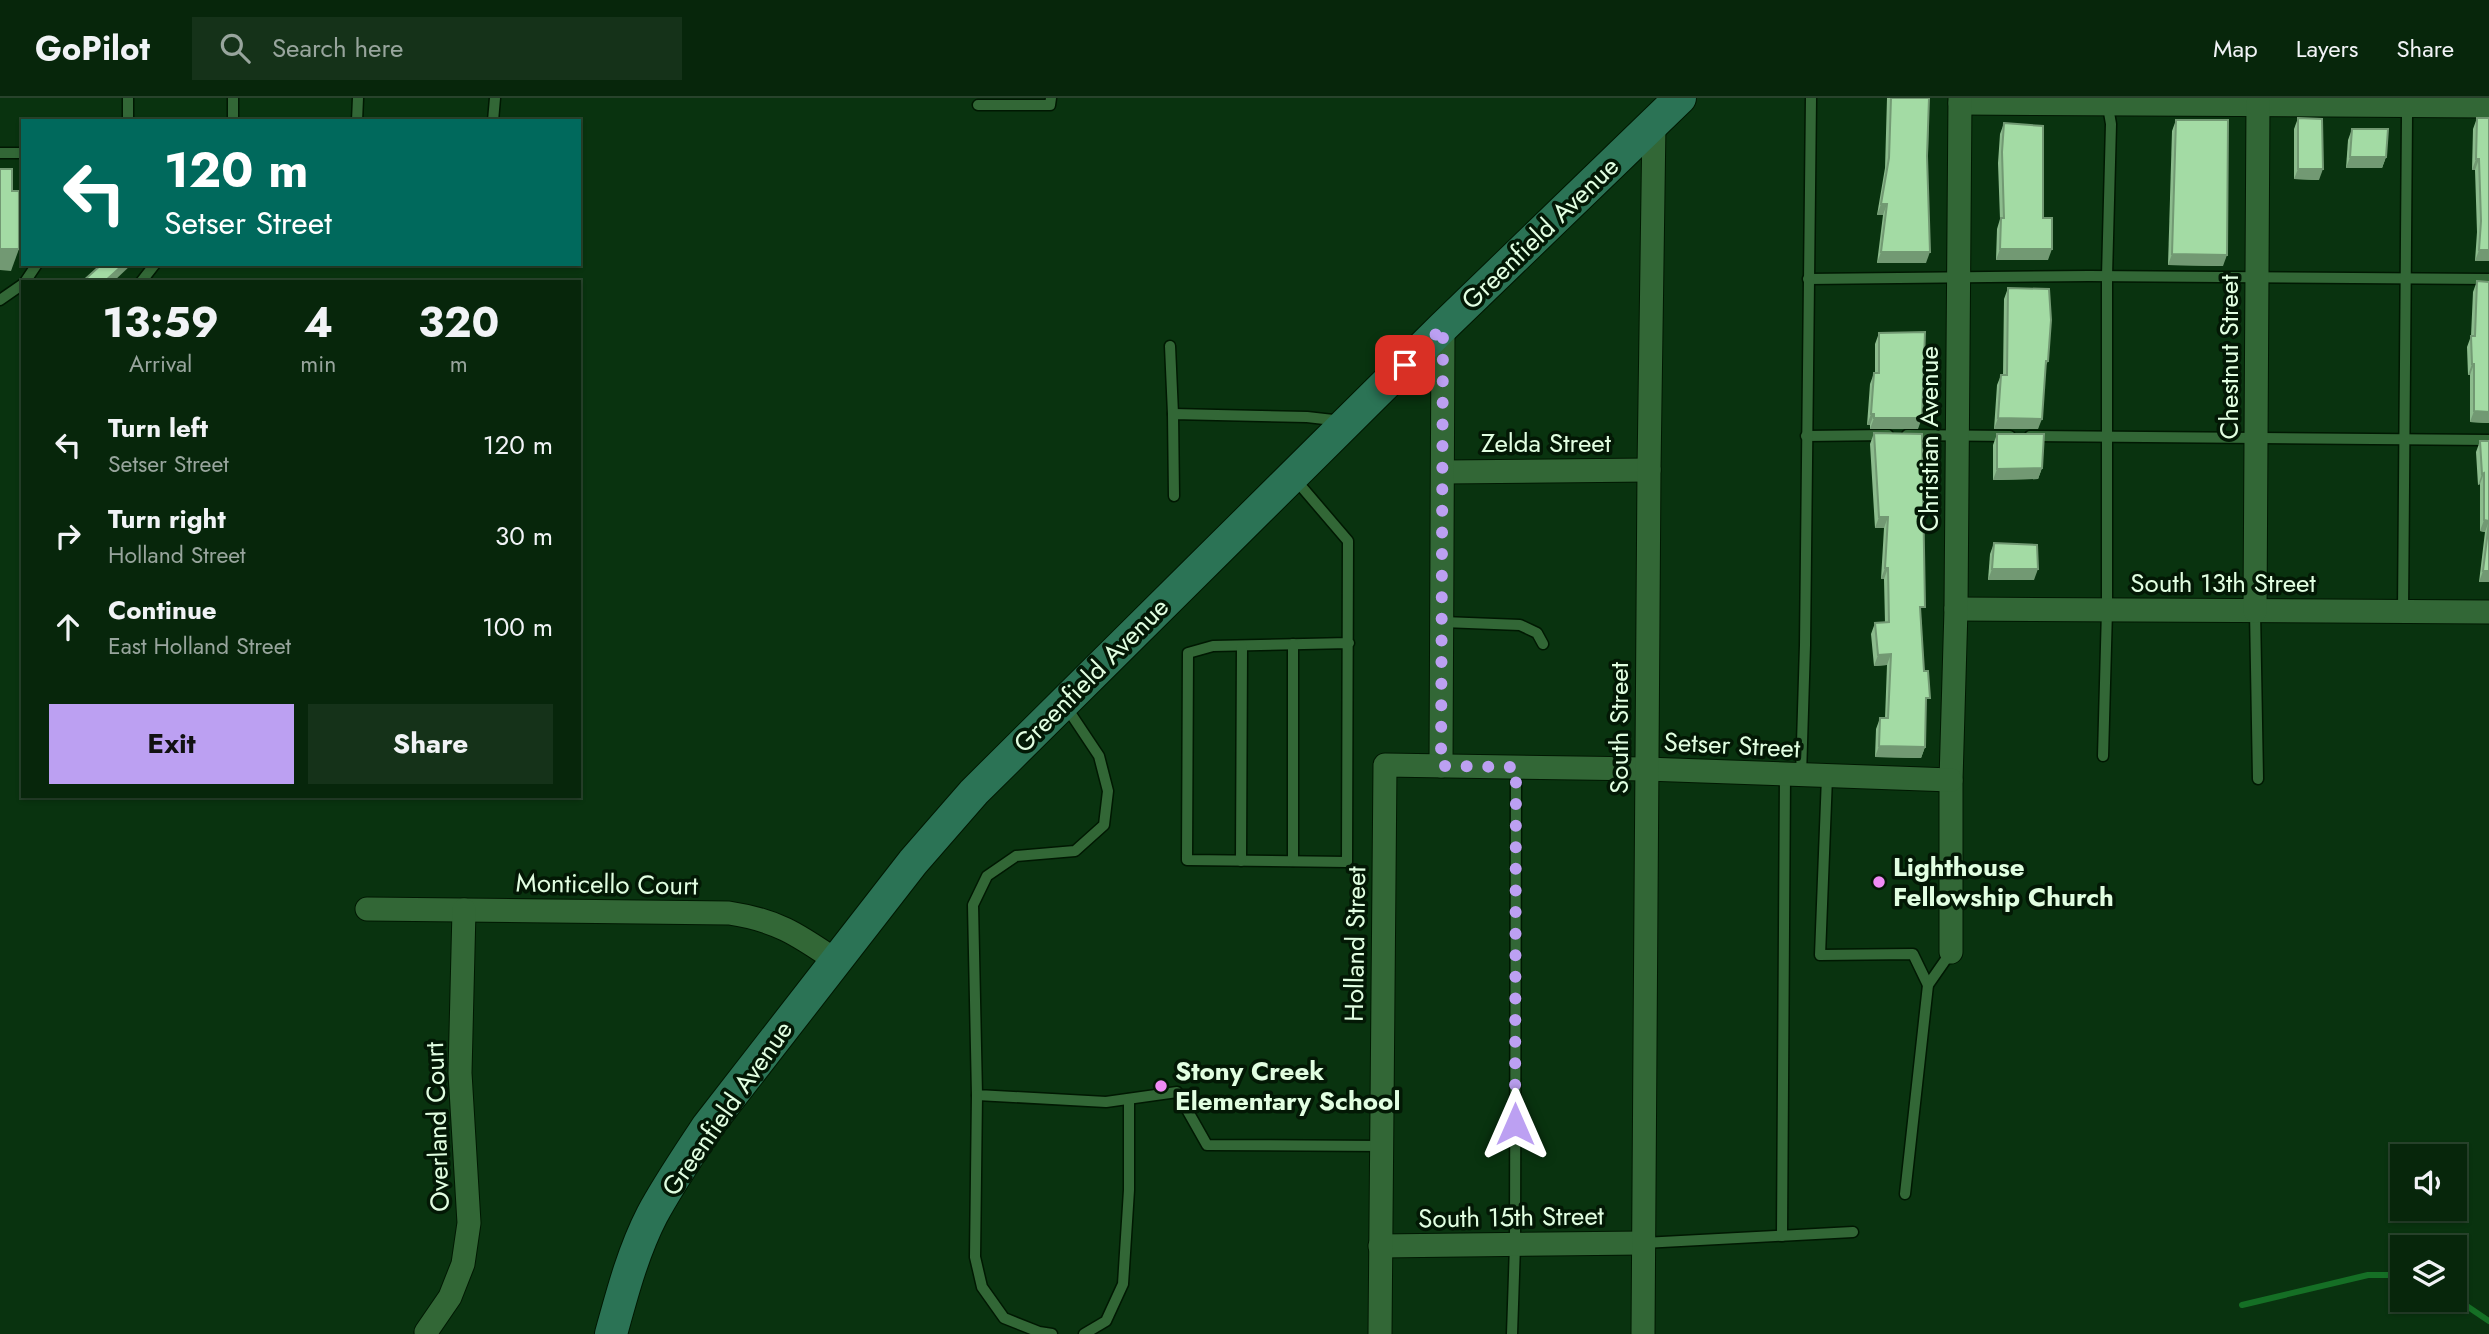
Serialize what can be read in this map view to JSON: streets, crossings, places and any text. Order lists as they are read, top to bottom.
{
  "streets": {
    "main road": ["Greenfield Avenue"],
    "street": [
      "Chestnut Street",
      "Christian Avenue",
      "Zelda Street",
      "South 13th Street",
      "South Street",
      "Setser Street",
      "Monticello Court",
      "Holland Street",
      "Overland Court",
      "South 15th Street"
    ]
  },
  "crossings": [
    ["Greenfield Avenue", "South Street"],
    ["Greenfield Avenue", "Monticello Court"],
    ["Chestnut Street", "South 13th Street"],
    ["Christian Avenue", "South 13th Street"],
    ["Christian Avenue", "Setser Street"],
    ["Zelda Street", "South Street"],
    ["South Street", "Setser Street"],
    ["South Street", "South 15th Street"],
    ["Setser Street", "Holland Street"],
    ["Monticello Court", "Overland Court"],
    ["Holland Street", "South 15th Street"]
  ],
  "places": ["Lighthouse Fellowship Church", "Stony Creek Elementary School"],
  "page": {
    "header": "GoPilot",
    "search": "Search here",
    "nav": ["Map", "Layers", "Share"],
    "turn": ["120 m", "Setser Street"],
    "eta": [
      "13:59",
      "Arrival",
      "4",
      "min",
      "320",
      "m"
    ],
    "list": [
      {
        "name": "Turn left",
        "note": "Setser Street",
        "value": "120 m"
      },
      {
        "name": "Turn right",
        "note": "Holland Street",
        "value": "30 m"
      },
      {
        "name": "Continue",
        "note": "East Holland Street",
        "value": "100 m"
      }
    ],
    "buttons": ["Exit", "Share"]
  }
}
